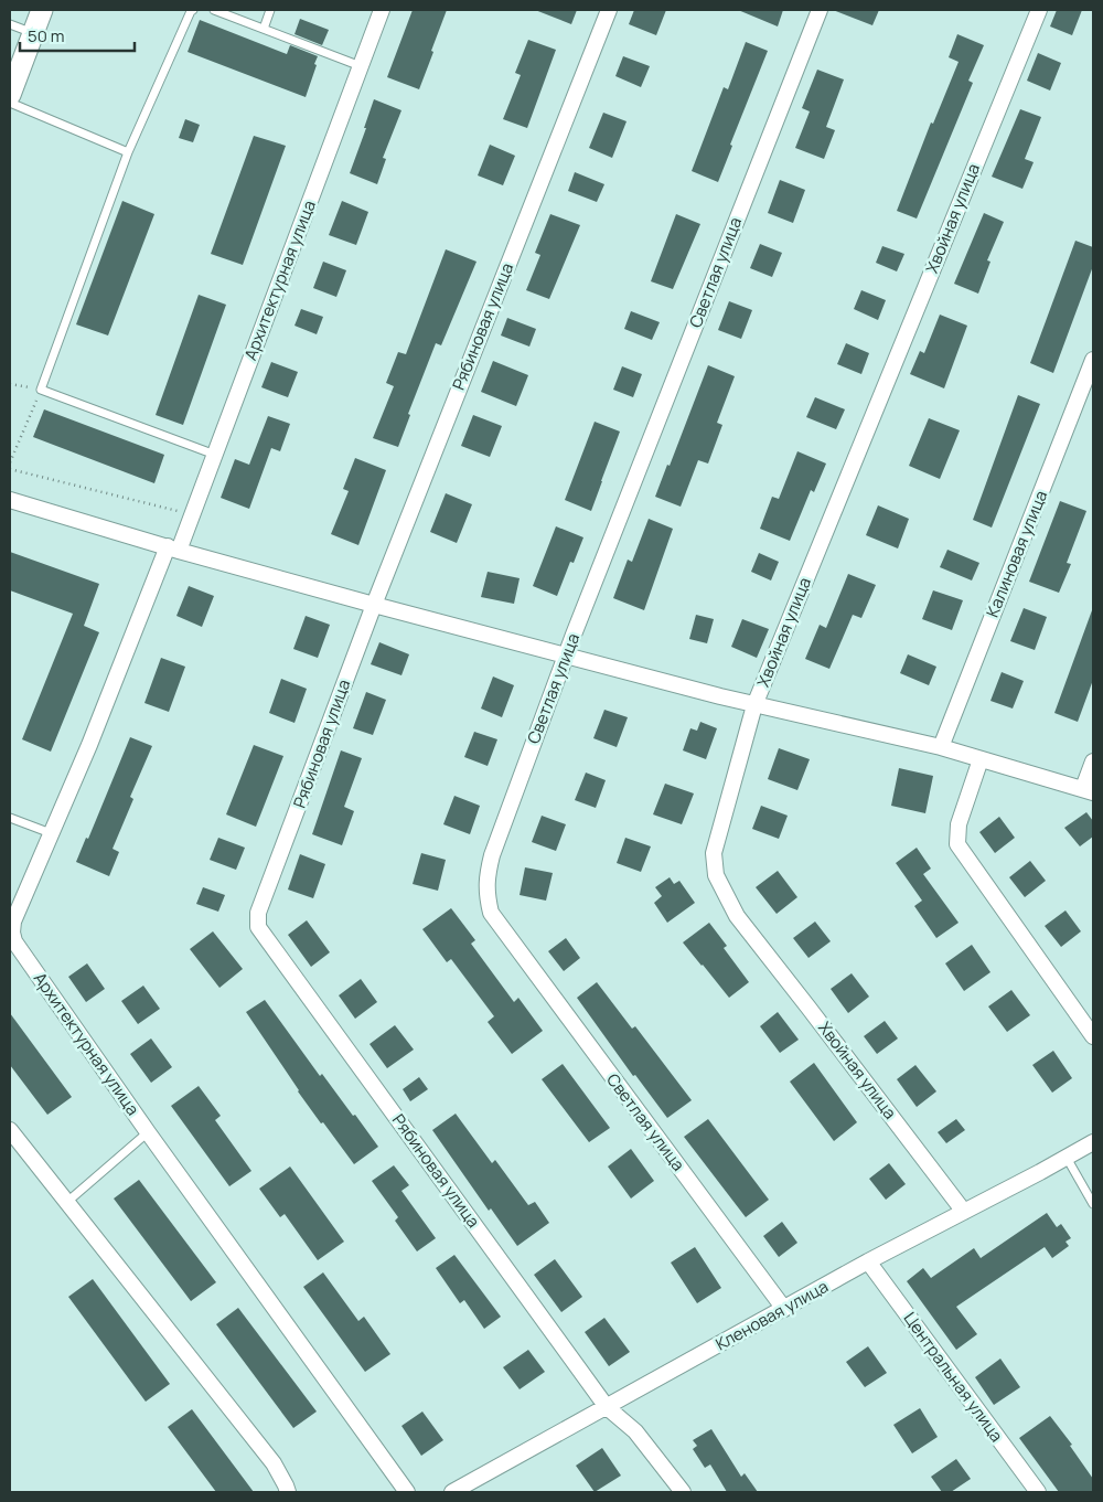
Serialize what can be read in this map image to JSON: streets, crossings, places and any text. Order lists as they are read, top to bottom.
{
  "streets": {
    "street": [
      "Хвойная улица",
      "Светлая улица",
      "Архитектурная улица",
      "Рябиновая улица",
      "Калиновая улица",
      "Кленовая улица",
      "Центральная улица"
    ]
  },
  "crossings": [
    ["Хвойная улица", "Кленовая улица"],
    ["Светлая улица", "Кленовая улица"],
    ["Рябиновая улица", "Кленовая улица"],
    ["Кленовая улица", "Центральная улица"]
  ],
  "scale_bar": "50 m"
}
